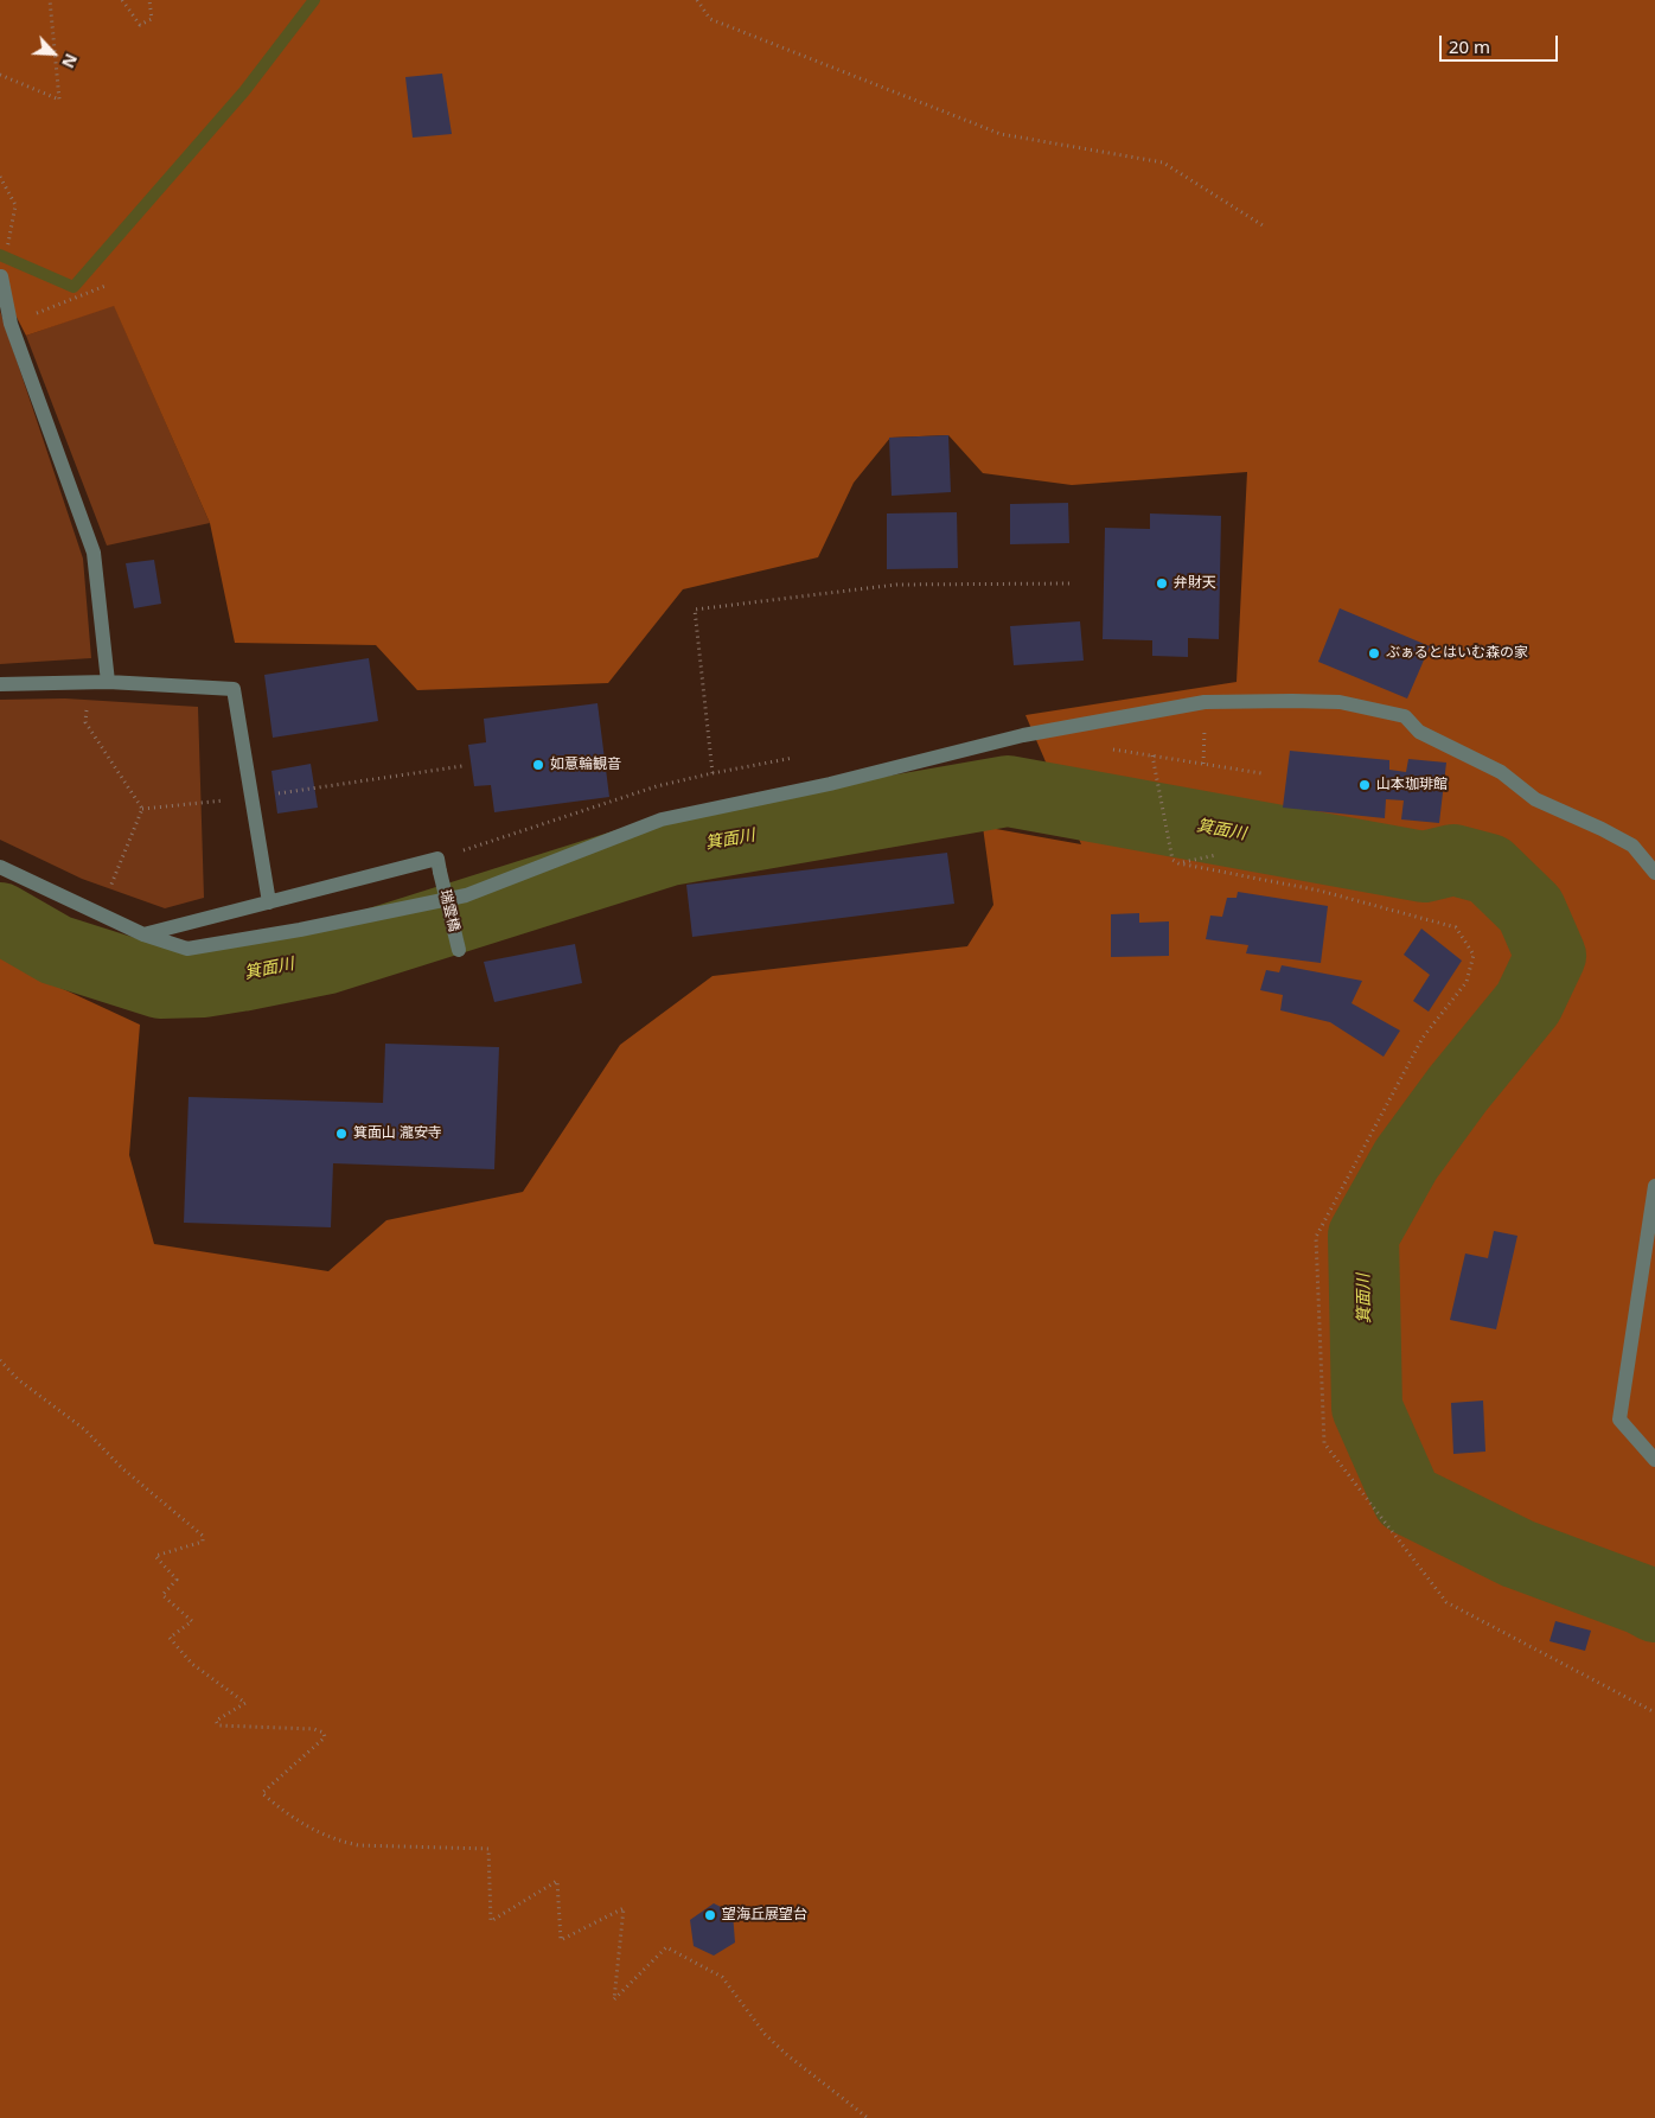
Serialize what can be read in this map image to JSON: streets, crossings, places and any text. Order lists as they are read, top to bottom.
{
  "streets": {
    "street": ["瑞雲橋"]
  },
  "water": ["箕面川"],
  "places": [
    "弁財天",
    "ぶぁるとはいむ森の家",
    "如意輪観音",
    "山本珈琲館",
    "箕面山 瀧安寺",
    "望海丘展望台"
  ],
  "scale_bar": "20 m",
  "north": "bottom right"
}
